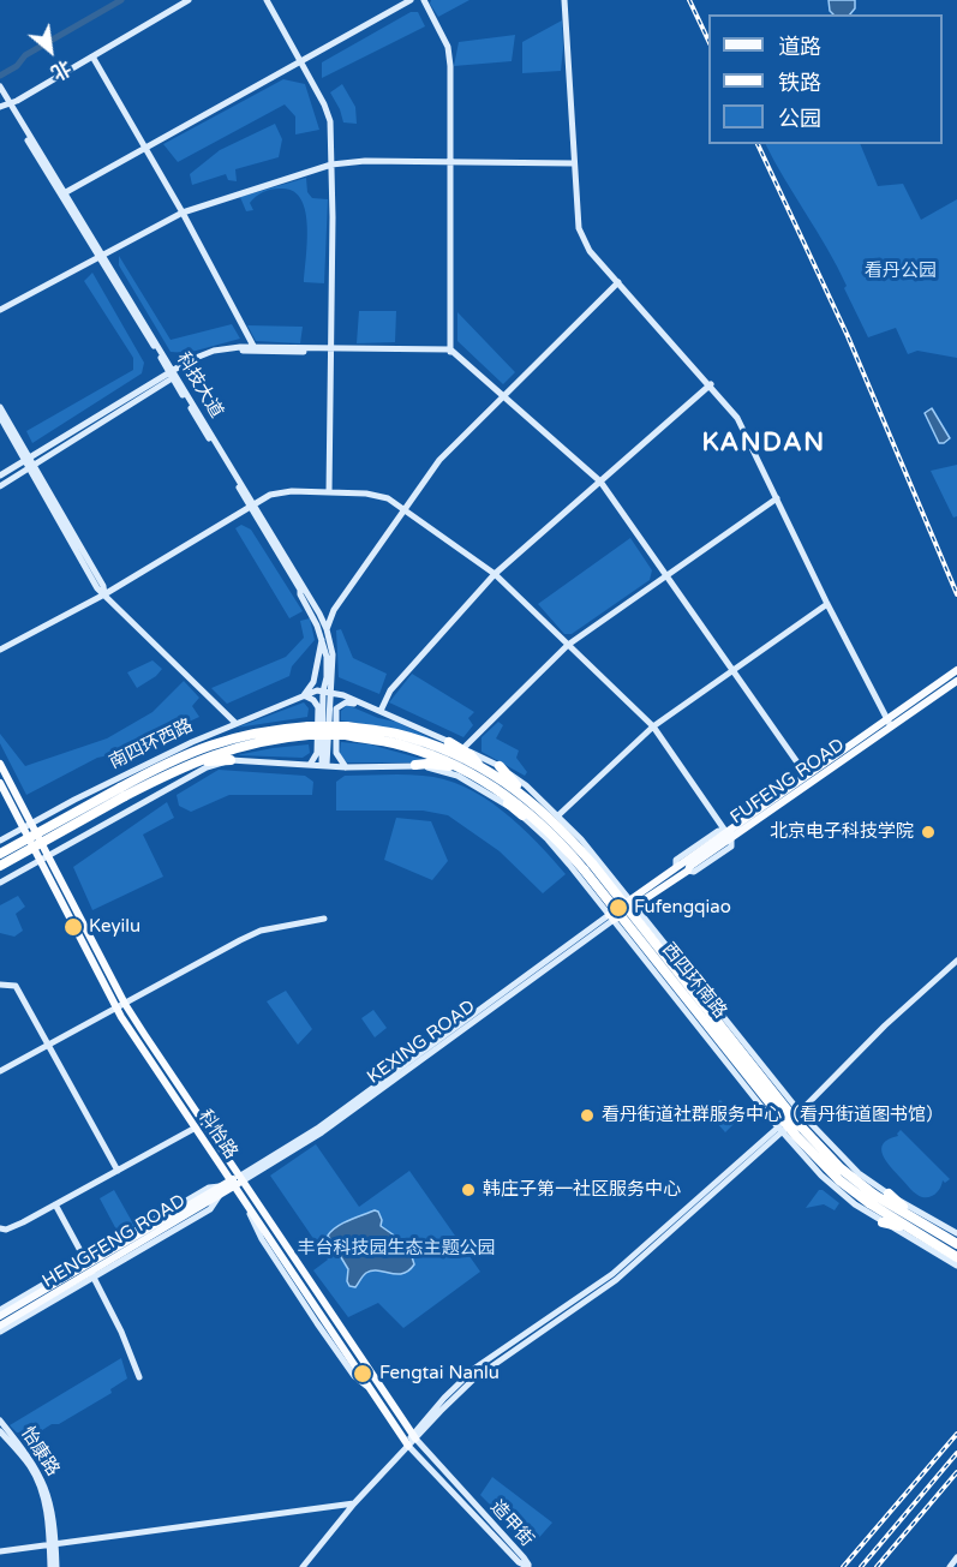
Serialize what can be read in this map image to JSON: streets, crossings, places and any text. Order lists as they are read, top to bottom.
{
  "streets": {
    "highway": ["南四环西路", "西四环南路"],
    "main road": ["FUFENG ROAD", "科怡路", "HENGFENG ROAD"],
    "street": [
      "科技大道",
      "KEXING ROAD",
      "怡康路",
      "造甲街"
    ]
  },
  "crossings": [
    ["科技大道", "南四环西路"],
    ["科技大道", "西四环南路"],
    ["南四环西路", "西四环南路"],
    ["南四环西路", "科怡路"],
    ["FUFENG ROAD", "西四环南路"],
    ["FUFENG ROAD", "KEXING ROAD"],
    ["西四环南路", "KEXING ROAD"],
    ["KEXING ROAD", "科怡路"],
    ["KEXING ROAD", "HENGFENG ROAD"],
    ["科怡路", "HENGFENG ROAD"],
    ["科怡路", "造甲街"]
  ],
  "districts": ["KANDAN"],
  "parks": ["看丹公园", "丰台科技园生态主题公园"],
  "places": [
    "北京电子科技学院",
    "Fufengqiao",
    "Keyilu",
    "看丹街道社群服务中心（看丹街道图书馆）",
    "韩庄子第一社区服务中心",
    "Fengtai Nanlu"
  ],
  "legend": ["道路", "铁路", "公园"],
  "north": "bottom right"
}
